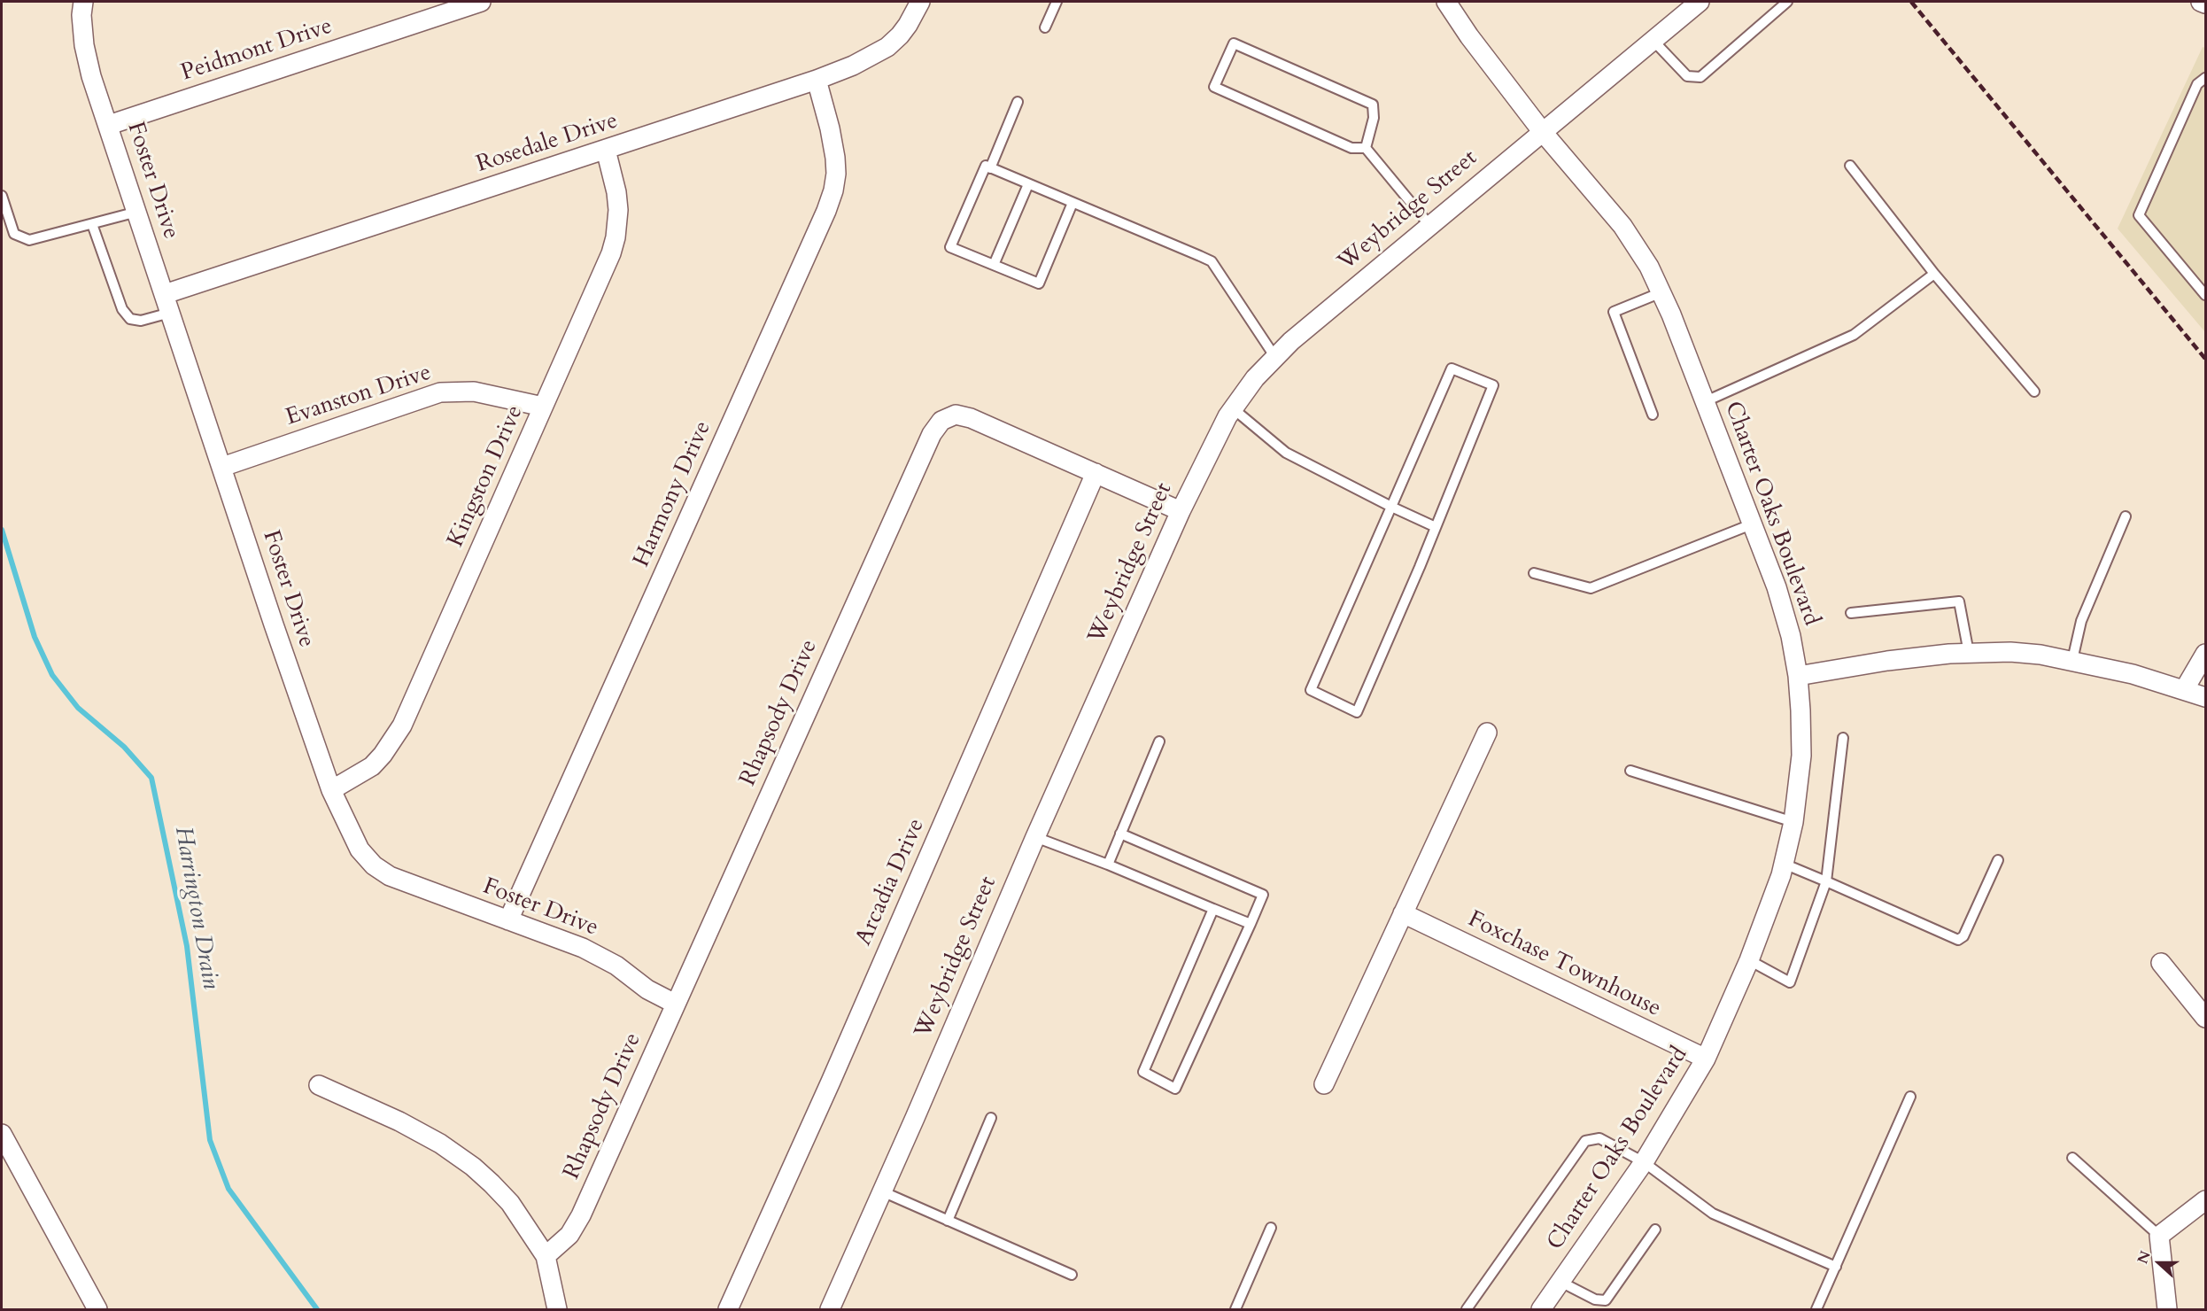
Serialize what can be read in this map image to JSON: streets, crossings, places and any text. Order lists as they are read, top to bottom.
{
  "streets": {
    "street": [
      "Peidmont Drive",
      "Rosedale Drive",
      "Foster Drive",
      "Weybridge Street",
      "Evanston Drive",
      "Kingston Drive",
      "Harmony Drive",
      "Charter Oaks Boulevard",
      "Rhapsody Drive",
      "Arcadia Drive",
      "Foxchase Townhouse"
    ]
  },
  "crossings": [
    ["Peidmont Drive", "Foster Drive"],
    ["Rosedale Drive", "Foster Drive"],
    ["Rosedale Drive", "Kingston Drive"],
    ["Rosedale Drive", "Harmony Drive"],
    ["Foster Drive", "Evanston Drive"],
    ["Foster Drive", "Kingston Drive"],
    ["Foster Drive", "Harmony Drive"],
    ["Foster Drive", "Rhapsody Drive"],
    ["Weybridge Street", "Charter Oaks Boulevard"],
    ["Weybridge Street", "Rhapsody Drive"],
    ["Evanston Drive", "Kingston Drive"],
    ["Charter Oaks Boulevard", "Foxchase Townhouse"],
    ["Rhapsody Drive", "Arcadia Drive"]
  ],
  "water": ["Harrington Drain"],
  "north": "left"
}
